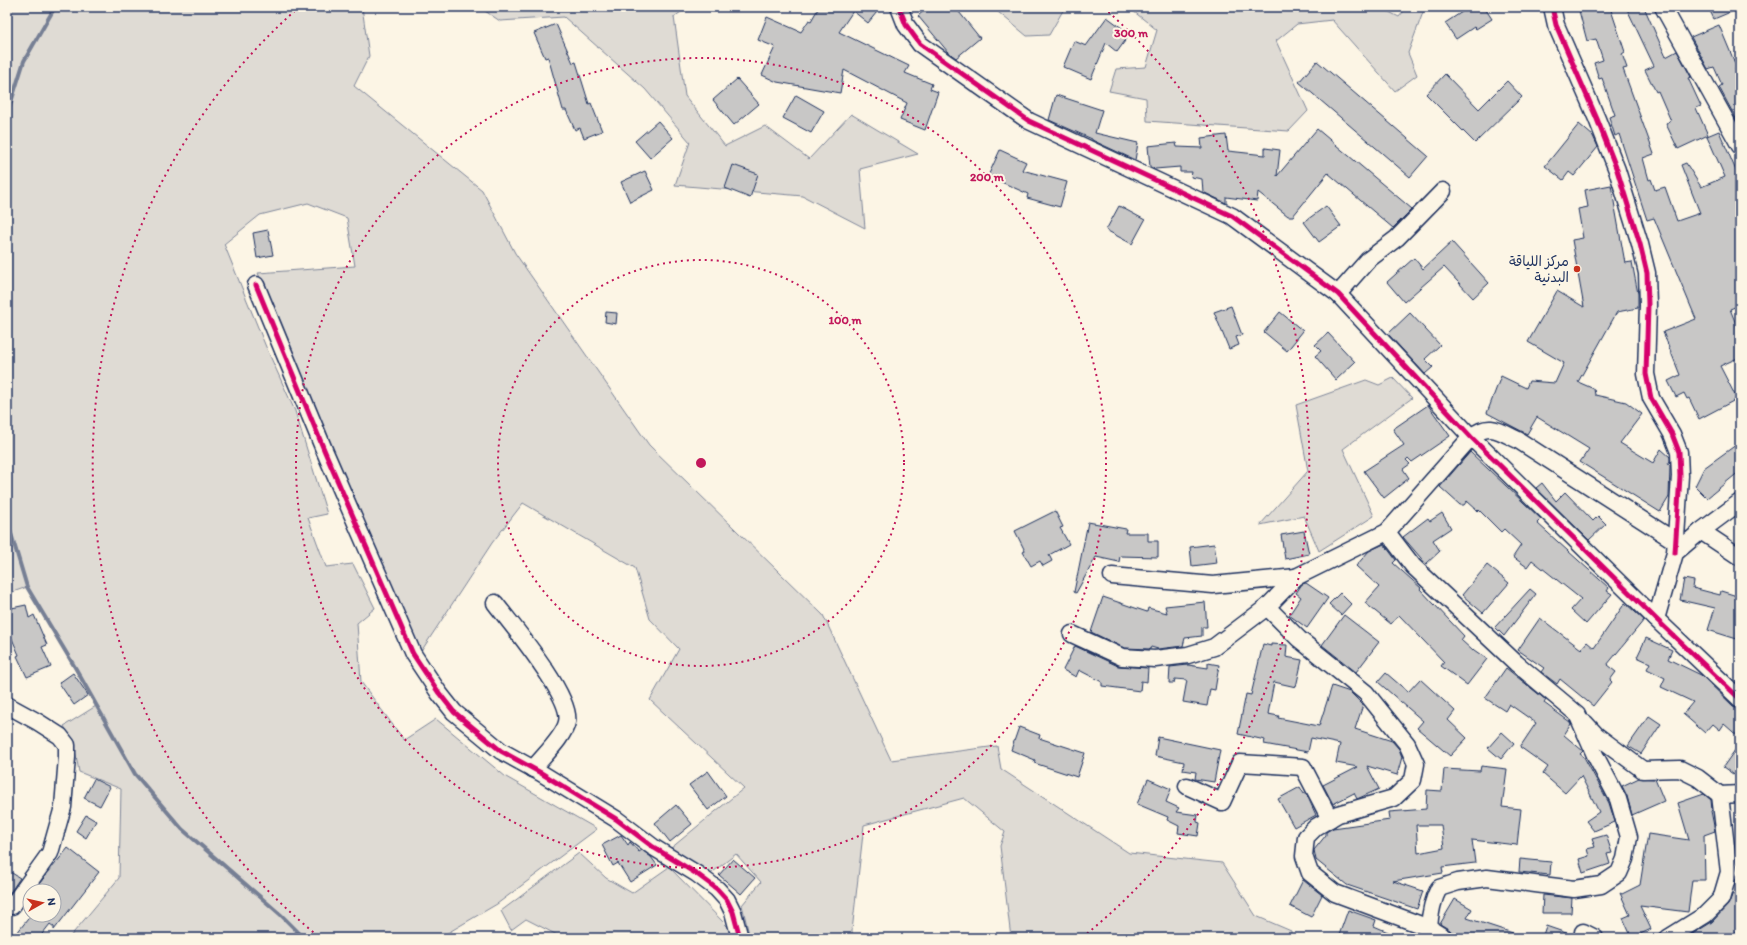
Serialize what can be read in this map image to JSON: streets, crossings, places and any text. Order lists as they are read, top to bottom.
{
  "places": ["مركز اللياقة البدنية"],
  "north": "right",
  "rings": ["300 m", "200 m", "100 m"]
}
